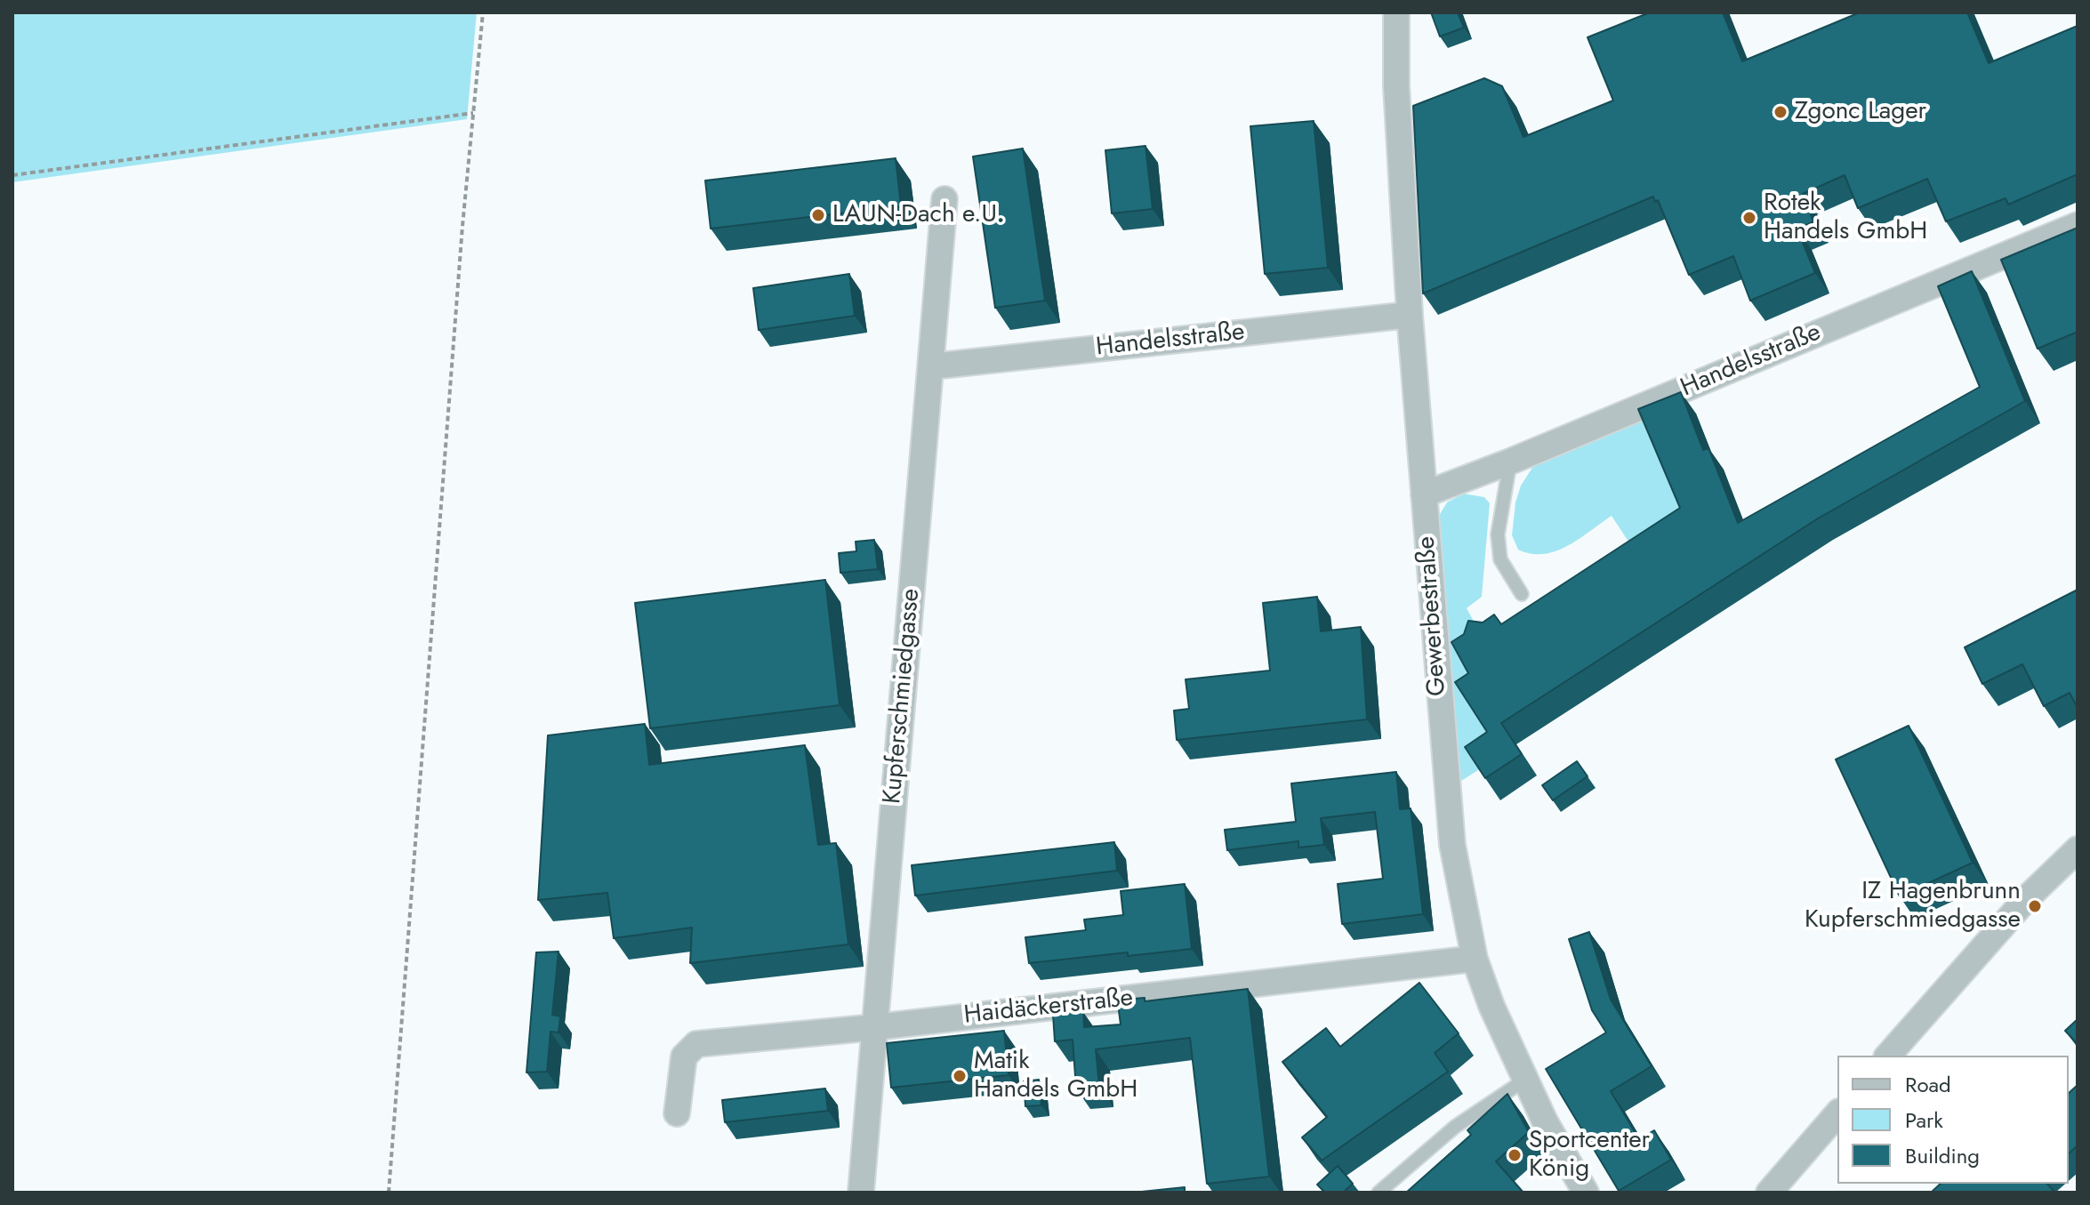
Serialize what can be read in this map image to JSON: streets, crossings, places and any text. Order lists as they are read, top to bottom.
{
  "streets": {
    "street": [
      "Handelsstraße",
      "Gewerbestraße",
      "Kupferschmiedgasse",
      "Haidäckerstraße"
    ]
  },
  "crossings": [
    ["Handelsstraße", "Gewerbestraße"],
    ["Handelsstraße", "Kupferschmiedgasse"],
    ["Gewerbestraße", "Haidäckerstraße"],
    ["Kupferschmiedgasse", "Haidäckerstraße"]
  ],
  "places": [
    "Zgonc Lager",
    "LAUN-Dach e.U.",
    "Rotek Handels GmbH",
    "IZ Hagenbrunn Kupferschmiedgasse",
    "Matik Handels GmbH",
    "Sportcenter König"
  ],
  "legend": ["Road", "Park", "Building"]
}
